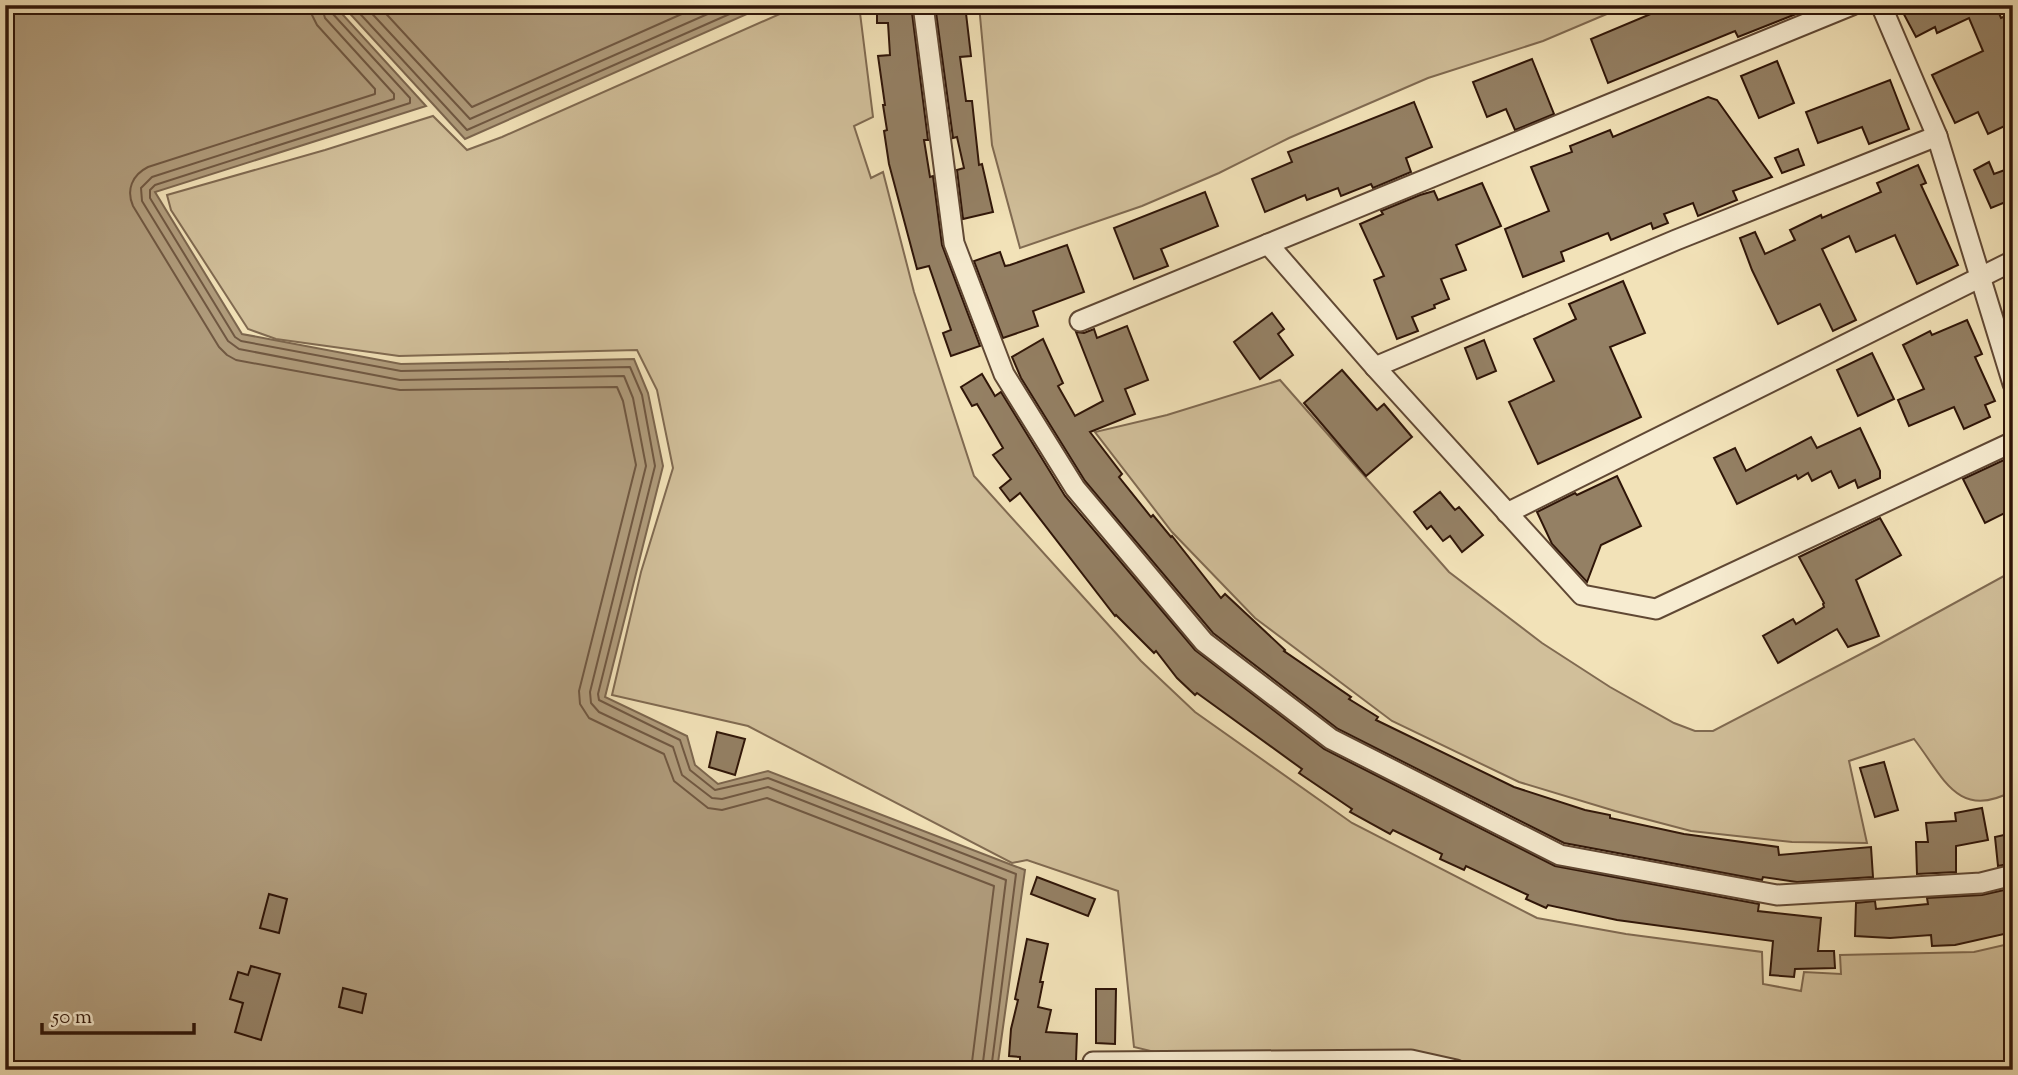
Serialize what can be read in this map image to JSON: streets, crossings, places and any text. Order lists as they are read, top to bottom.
{
  "scale_bar": "50 m"
}
